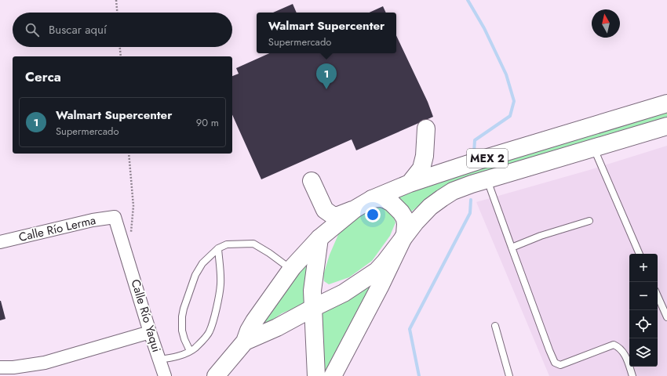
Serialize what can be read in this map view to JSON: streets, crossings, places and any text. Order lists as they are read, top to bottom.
{
  "streets": {
    "main road": ["MEX 2"],
    "street": ["Calle Río Lerma", "Calle Río Yaqui"]
  },
  "crossings": [
    ["Calle Río Lerma", "Calle Río Yaqui"]
  ],
  "north": "top",
  "page": {
    "popup": ["Walmart Supercenter", "Supermercado"],
    "search": "Buscar aquí",
    "heading": "Cerca",
    "pins": "1",
    "list": [
      {
        "mark": "1",
        "name": "Walmart Supercenter",
        "note": "Supermercado",
        "value": "90 m"
      }
    ],
    "map_buttons": ["+", "−"]
  }
}
